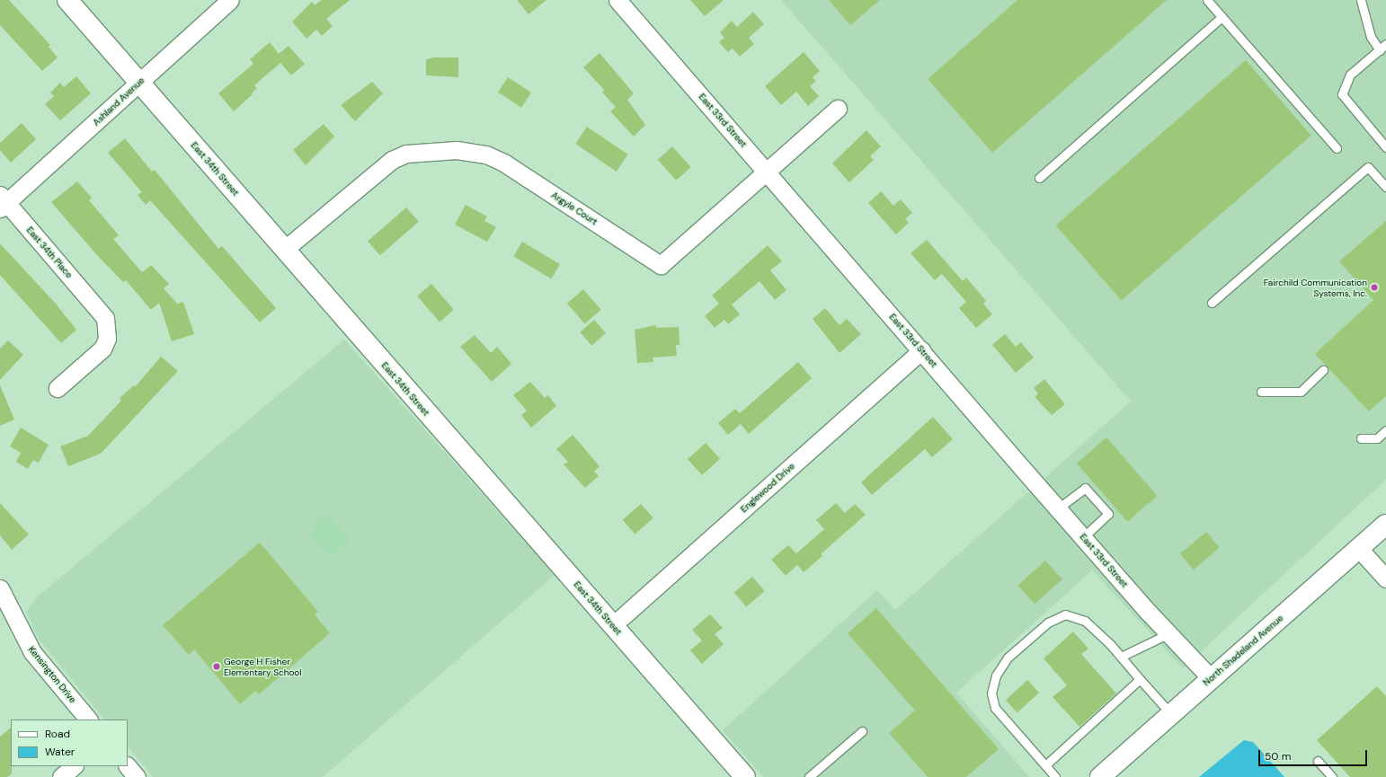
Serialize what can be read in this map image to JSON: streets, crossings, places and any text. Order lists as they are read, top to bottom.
{
  "streets": {
    "street": [
      "Ashland Avenue",
      "East 33rd Street",
      "East 34th Street",
      "Argyle Court",
      "East 34th Place",
      "Englewood Drive",
      "North Shadeland Avenue",
      "Kensington Drive"
    ]
  },
  "crossings": [
    ["Ashland Avenue", "East 34th Street"],
    ["Ashland Avenue", "East 34th Place"],
    ["East 33rd Street", "Argyle Court"],
    ["East 33rd Street", "Englewood Drive"],
    ["East 33rd Street", "North Shadeland Avenue"],
    ["East 34th Street", "Argyle Court"],
    ["East 34th Street", "Englewood Drive"]
  ],
  "places": ["Fairchild Communication Systems, Inc.", "George H Fisher Elementary School"],
  "legend": ["Road", "Water"],
  "scale_bar": "50 m"
}
